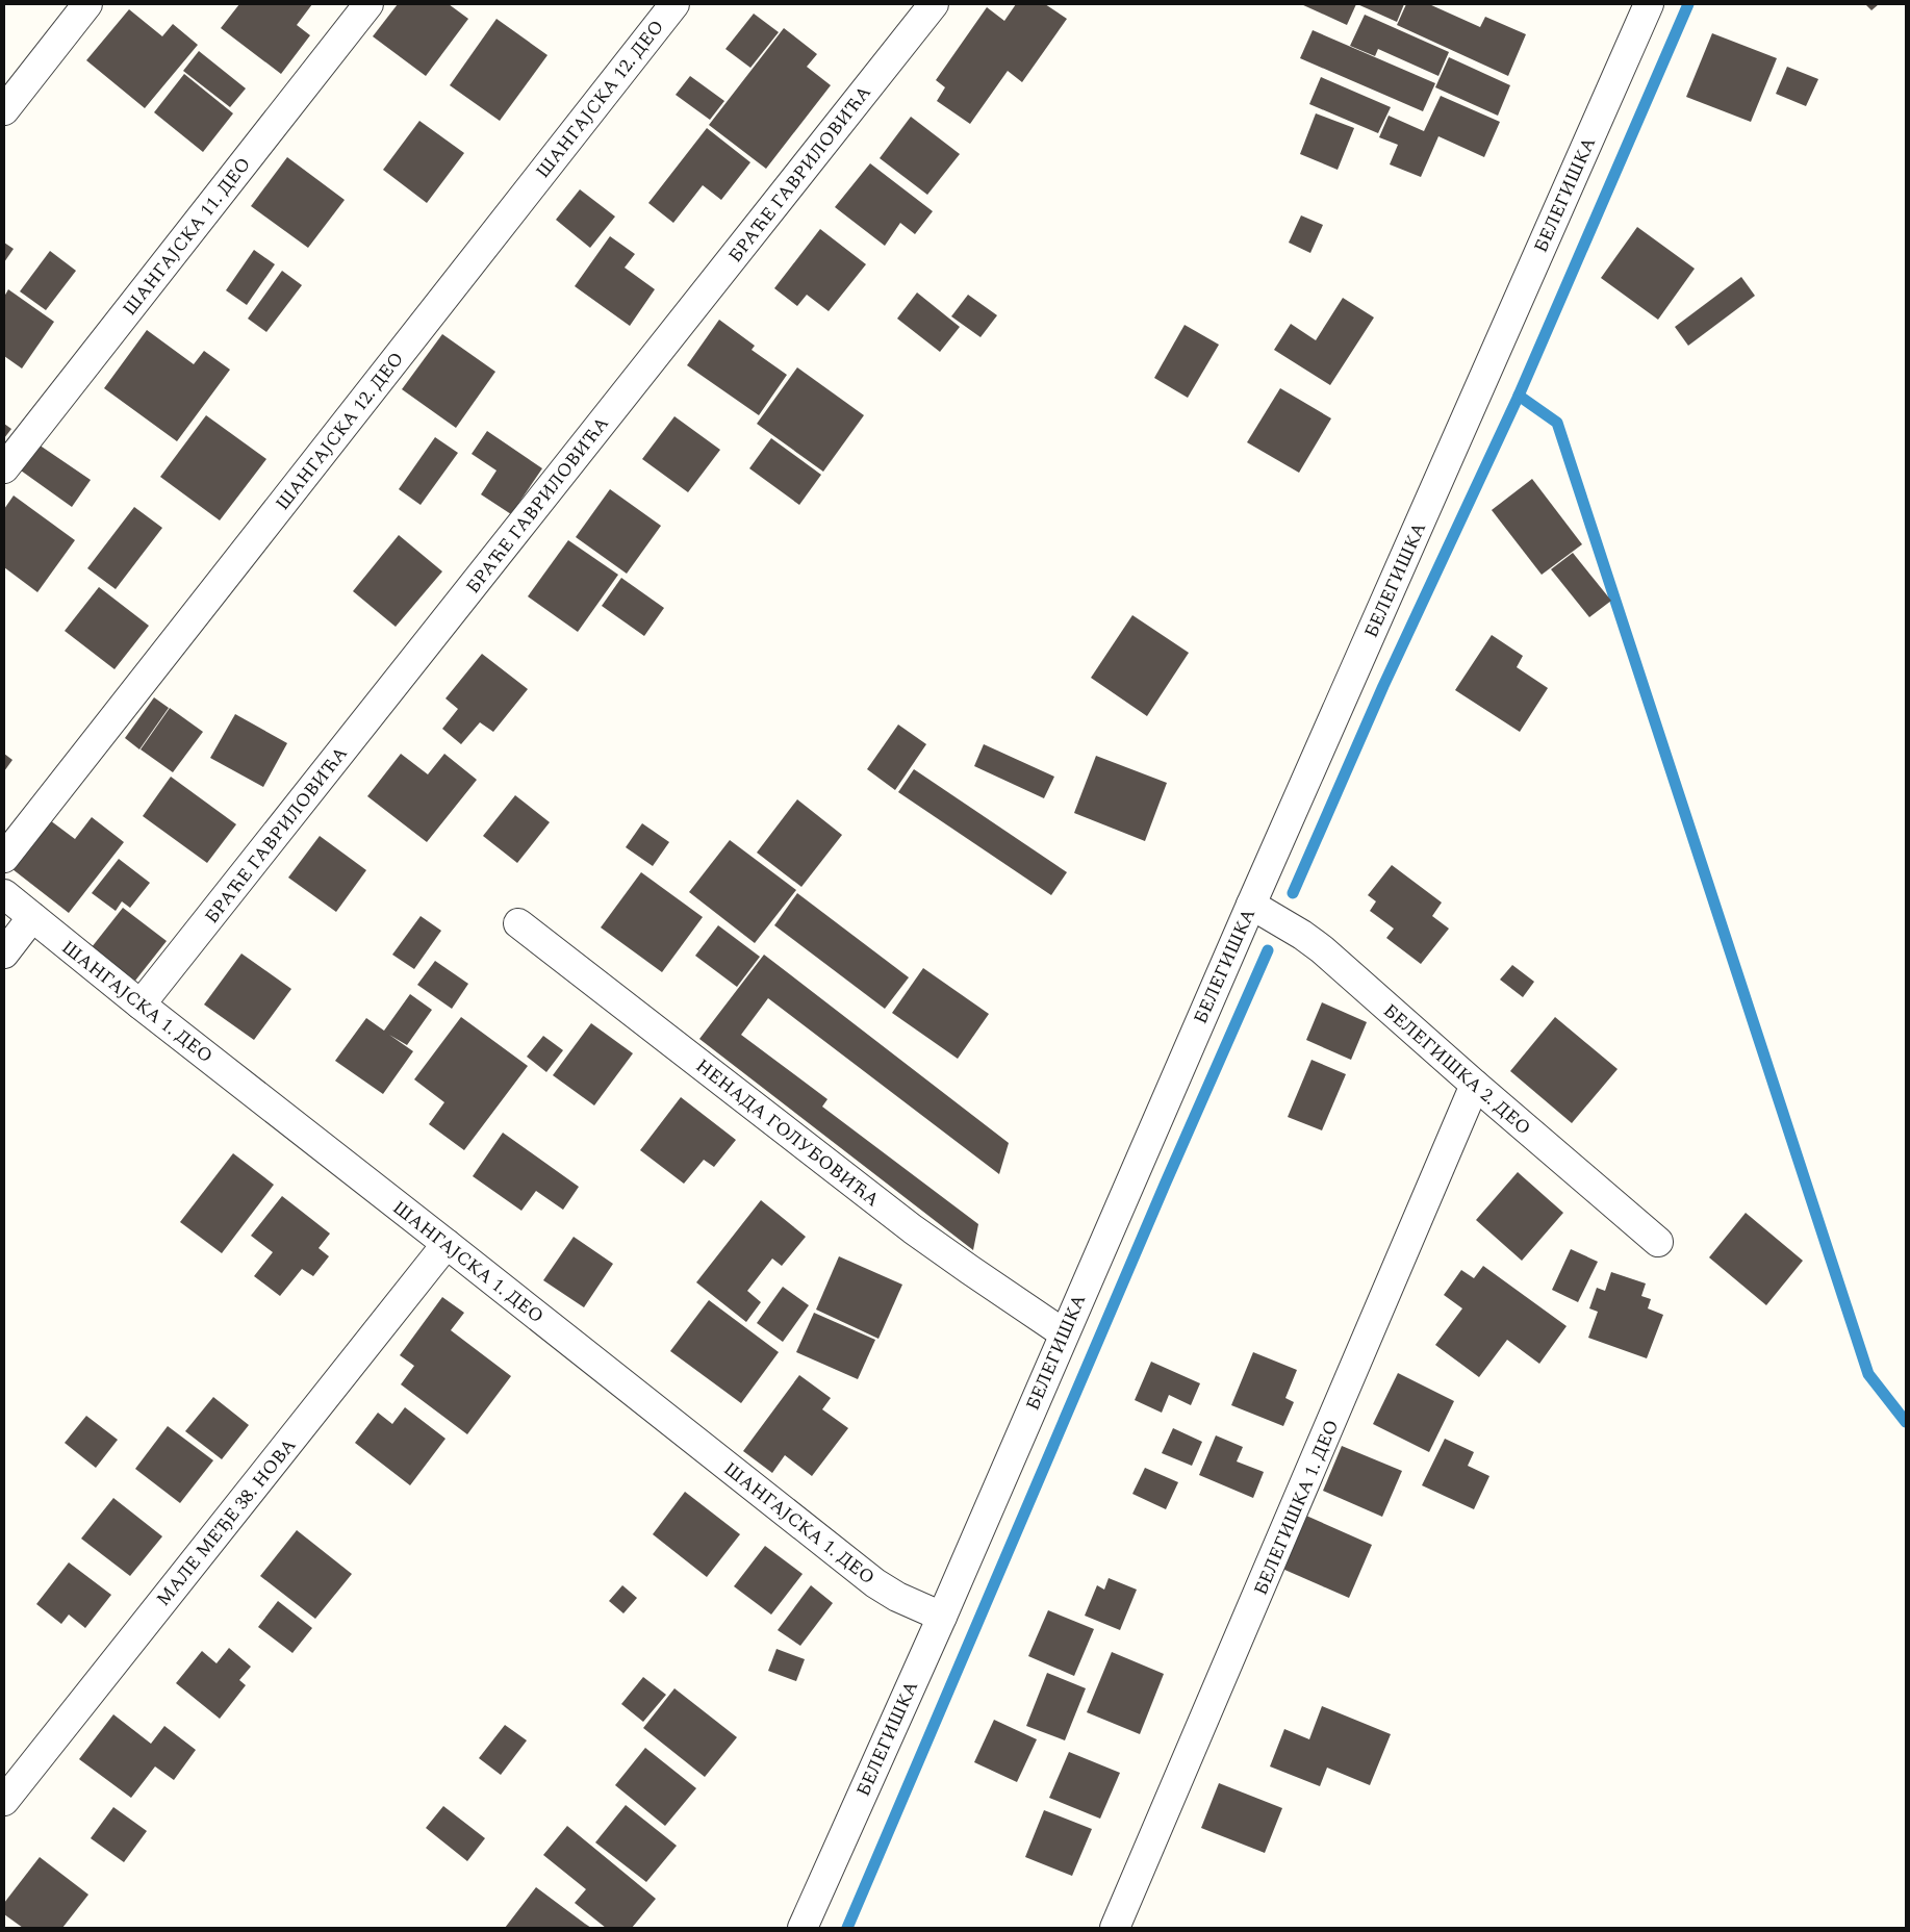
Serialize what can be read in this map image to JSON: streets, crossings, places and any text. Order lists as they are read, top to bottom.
{
  "streets": {
    "street": [
      "ШАНГАЈСКА 12. ДЕО",
      "БРАЋЕ ГАВРИЛОВИЋА",
      "БЕЛЕГИШКА",
      "ШАНГАЈСКА 11. ДЕО",
      "ШАНГАЈСКА 1. ДЕО",
      "БЕЛЕГИШКА 2. ДЕО",
      "НЕНАДА ГОЛУБОВИЋА",
      "БЕЛЕГИШКА 1. ДЕО",
      "МАЛЕ МЕЂЕ 38. НОВА"
    ]
  },
  "crossings": [
    ["БРАЋЕ ГАВРИЛОВИЋА", "ШАНГАЈСКА 1. ДЕО"],
    ["БЕЛЕГИШКА", "ШАНГАЈСКА 1. ДЕО"],
    ["БЕЛЕГИШКА", "БЕЛЕГИШКА 2. ДЕО"],
    ["БЕЛЕГИШКА", "НЕНАДА ГОЛУБОВИЋА"],
    ["ШАНГАЈСКА 1. ДЕО", "МАЛЕ МЕЂЕ 38. НОВА"],
    ["БЕЛЕГИШКА 2. ДЕО", "БЕЛЕГИШКА 1. ДЕО"]
  ]
}
